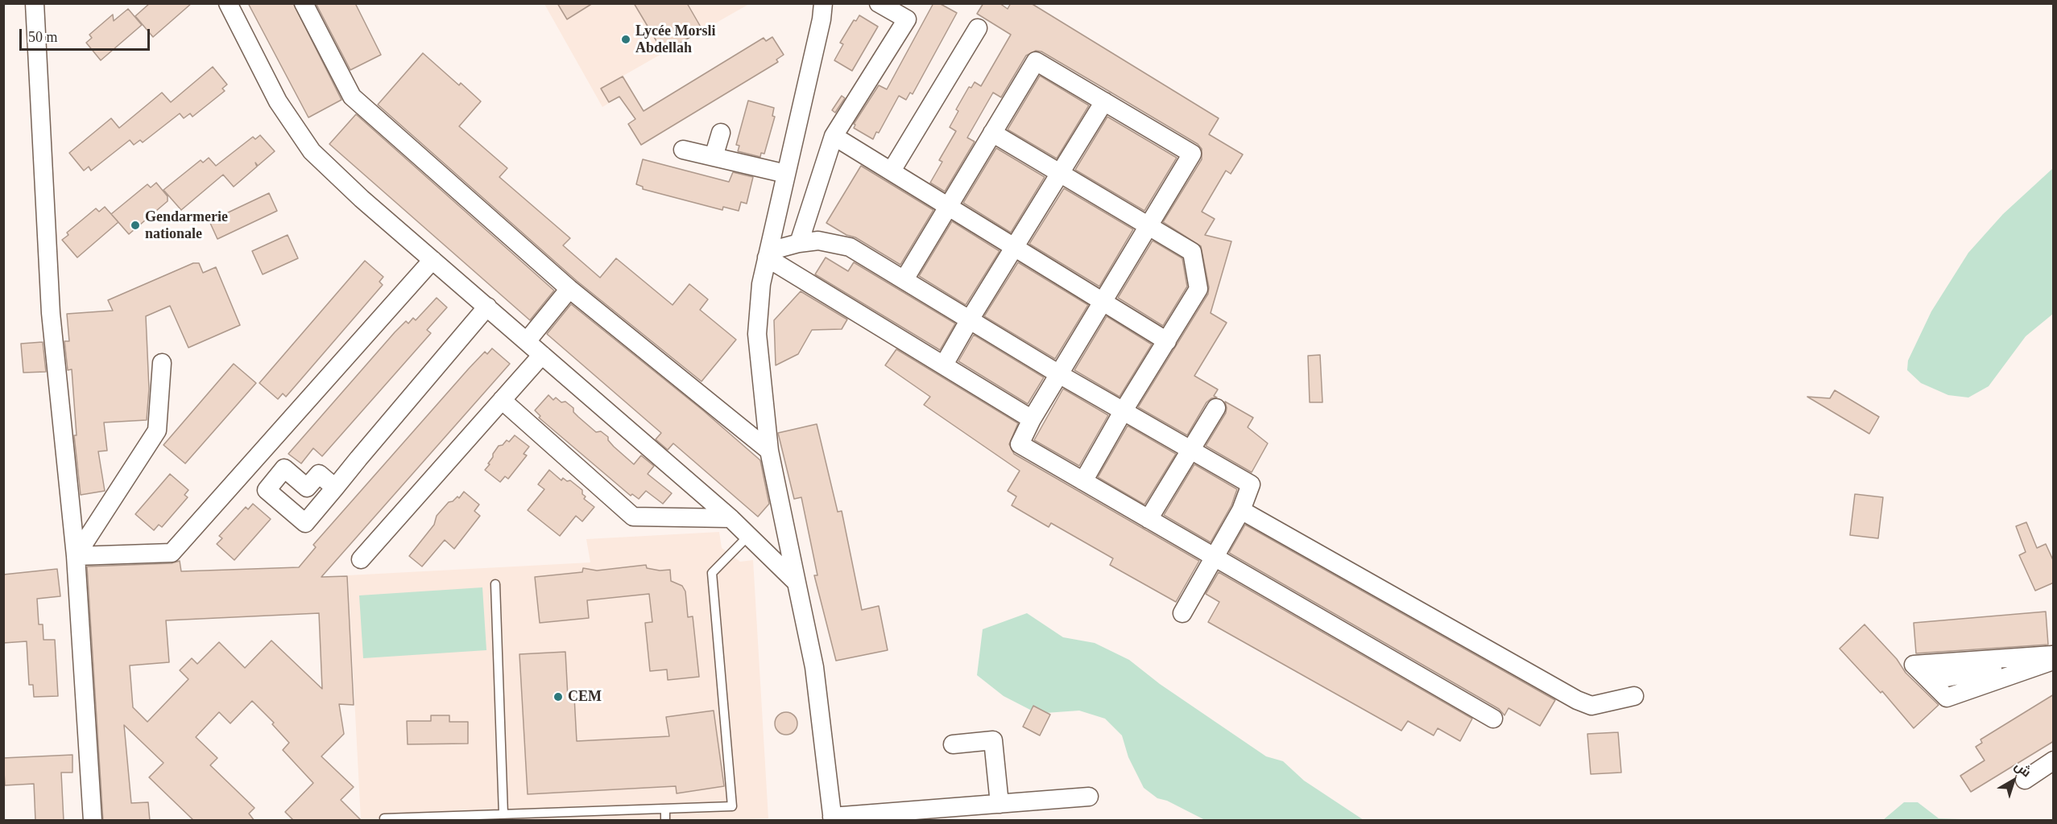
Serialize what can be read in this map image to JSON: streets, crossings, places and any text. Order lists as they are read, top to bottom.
{
  "places": ["Lycée Morsli Abdellah", "Gendarmerie nationale", "CEM"],
  "scale_bar": "50 m",
  "north": "top right"
}
